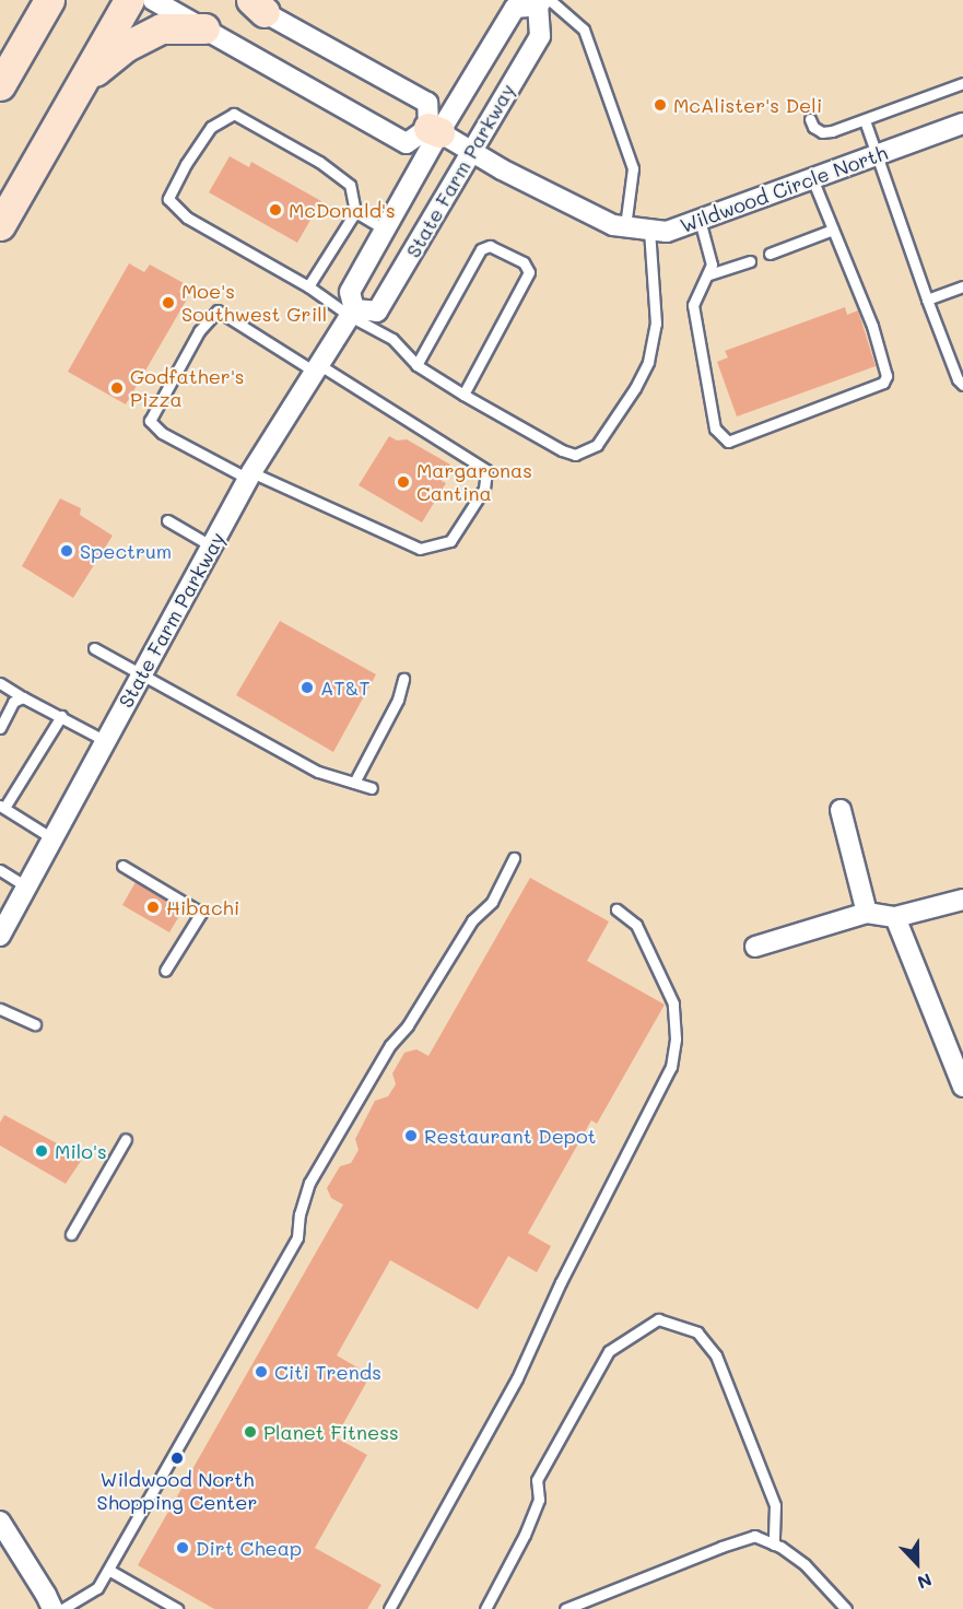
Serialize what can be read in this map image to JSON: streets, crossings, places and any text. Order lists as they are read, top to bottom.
{
  "streets": {
    "street": ["State Farm Parkway", "Wildwood Circle North"]
  },
  "crossings": [
    ["State Farm Parkway", "Wildwood Circle North"]
  ],
  "places": [
    "McAlister's Deli",
    "McDonald's",
    "Moe's Southwest Grill",
    "Godfather's Pizza",
    "Margaronas Cantina",
    "Spectrum",
    "AT&T",
    "Hibachi",
    "Restaurant Depot",
    "Milo's",
    "Citi Trends",
    "Planet Fitness",
    "Wildwood North Shopping Center",
    "Dirt Cheap"
  ],
  "north": "bottom"
}
